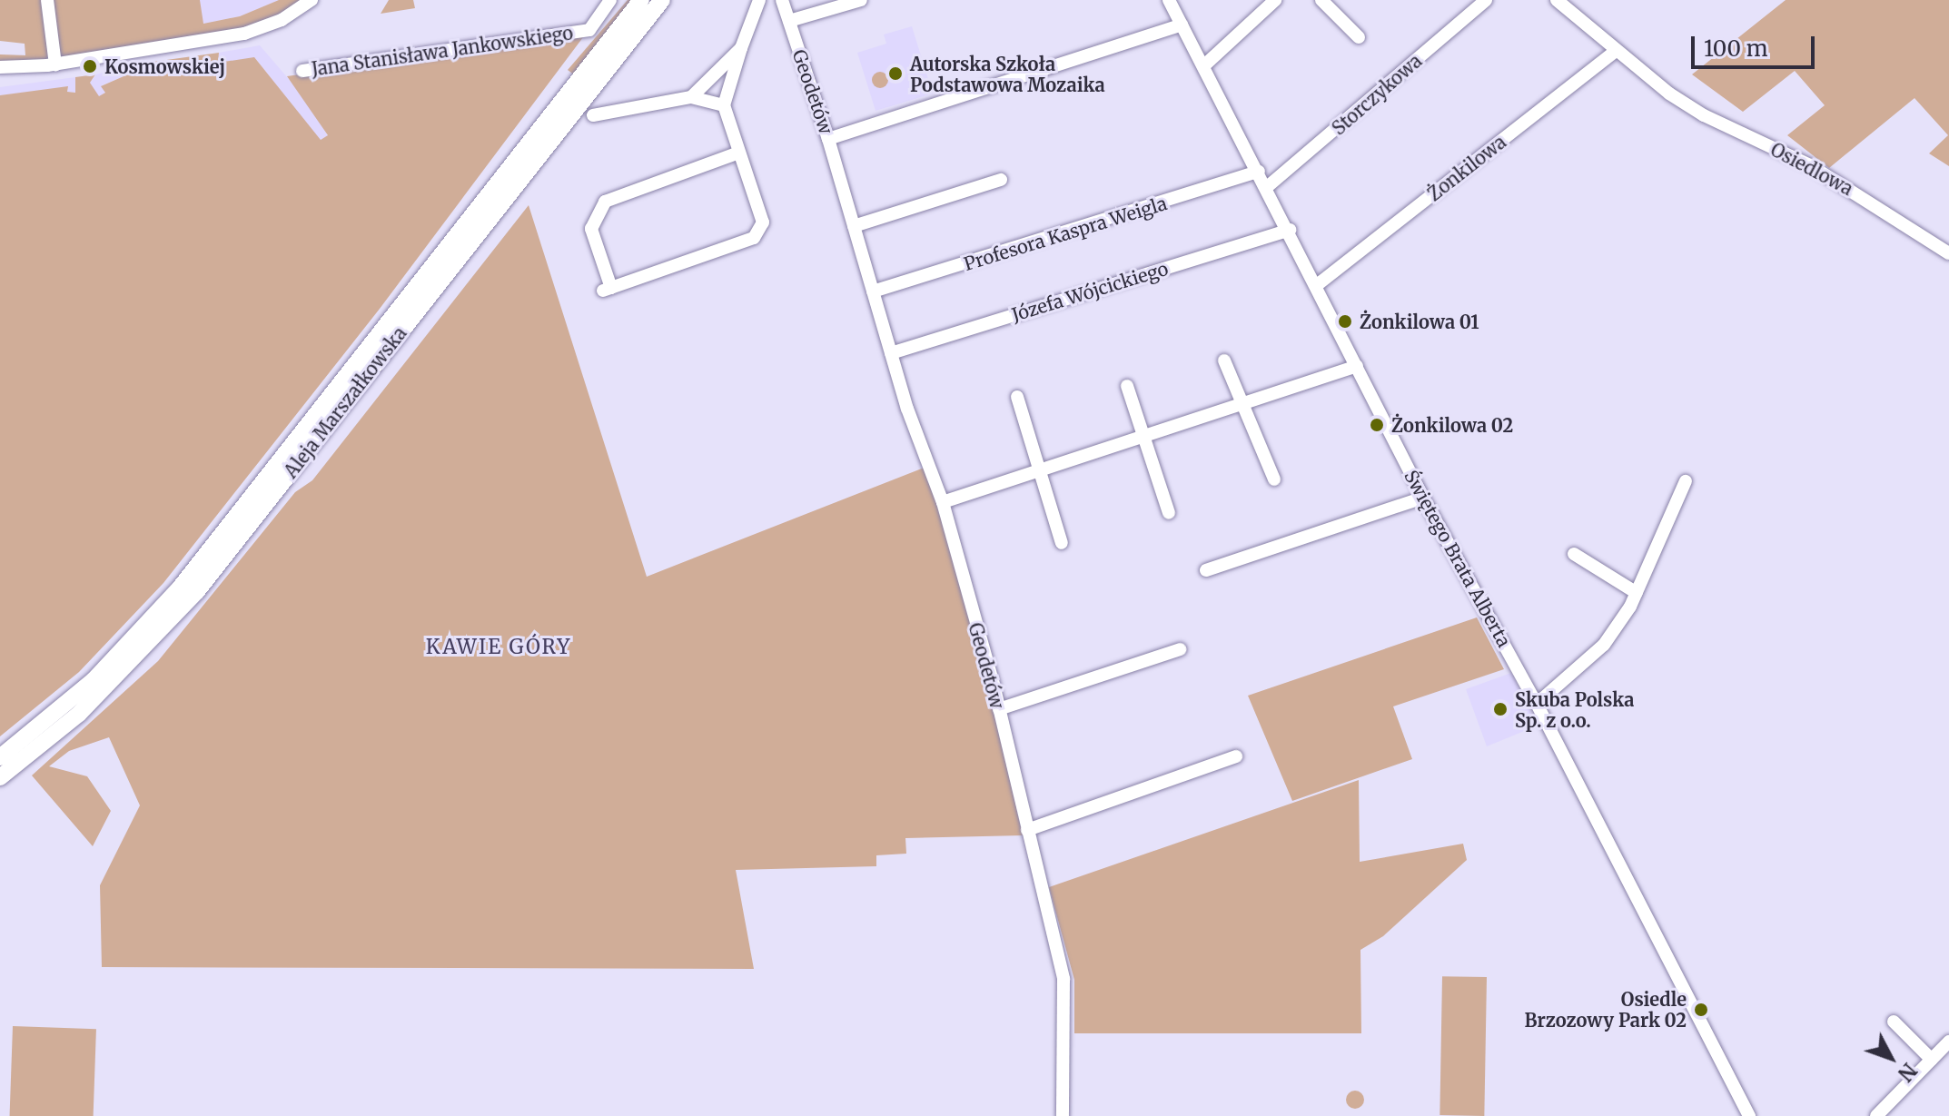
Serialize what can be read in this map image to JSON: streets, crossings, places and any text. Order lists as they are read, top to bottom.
{
  "streets": {
    "main road": ["Aleja Marszałkowska"],
    "street": [
      "Jana Stanisława Jankowskiego",
      "Geodetów",
      "Storczykowa",
      "Żonkilowa",
      "Osiedlowa",
      "Profesora Kaspra Weigla",
      "Józefa Wójcickiego",
      "Świętego Brata Alberta"
    ]
  },
  "crossings": [
    ["Geodetów", "Profesora Kaspra Weigla"],
    ["Geodetów", "Józefa Wójcickiego"],
    ["Storczykowa", "Świętego Brata Alberta"],
    ["Żonkilowa", "Osiedlowa"],
    ["Żonkilowa", "Świętego Brata Alberta"],
    ["Profesora Kaspra Weigla", "Świętego Brata Alberta"],
    ["Józefa Wójcickiego", "Świętego Brata Alberta"]
  ],
  "districts": ["KAWIE GÓRY"],
  "places": [
    "Kosmowskiej",
    "Autorska Szkoła Podstawowa Mozaika",
    "Żonkilowa 01",
    "Żonkilowa 02",
    "Skuba Polska Sp. z o.o.",
    "Osiedle Brzozowy Park 02"
  ],
  "scale_bar": "100 m",
  "north": "bottom right"
}
